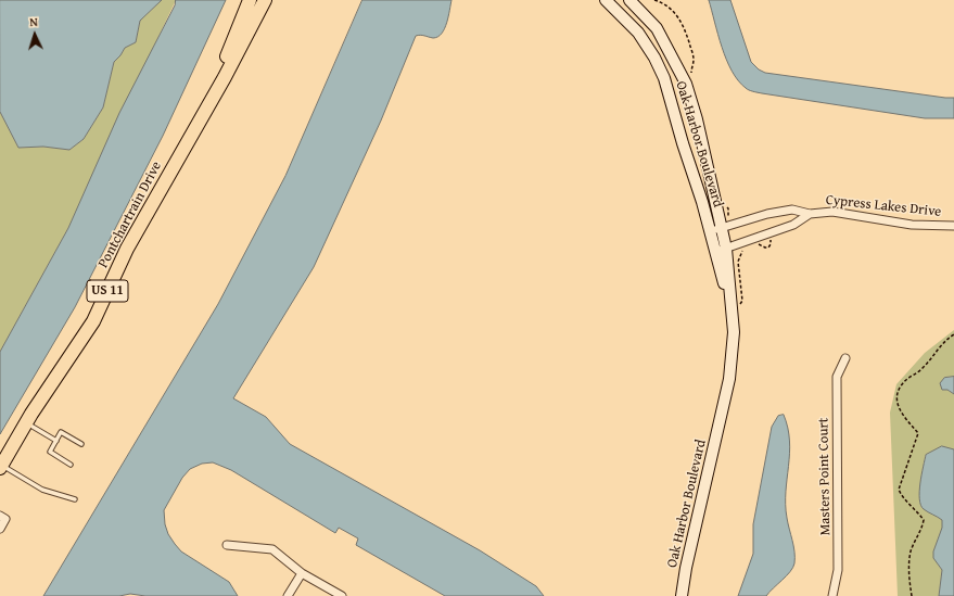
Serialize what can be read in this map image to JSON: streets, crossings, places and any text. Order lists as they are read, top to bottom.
{
  "streets": {
    "main road": ["Pontchartrain Drive", "US 11"],
    "street": ["Oak Harbor Boulevard", "Cypress Lakes Drive", "Masters Point Court"]
  },
  "crossings": [
    ["Oak Harbor Boulevard", "Cypress Lakes Drive"]
  ],
  "north": "top"
}
